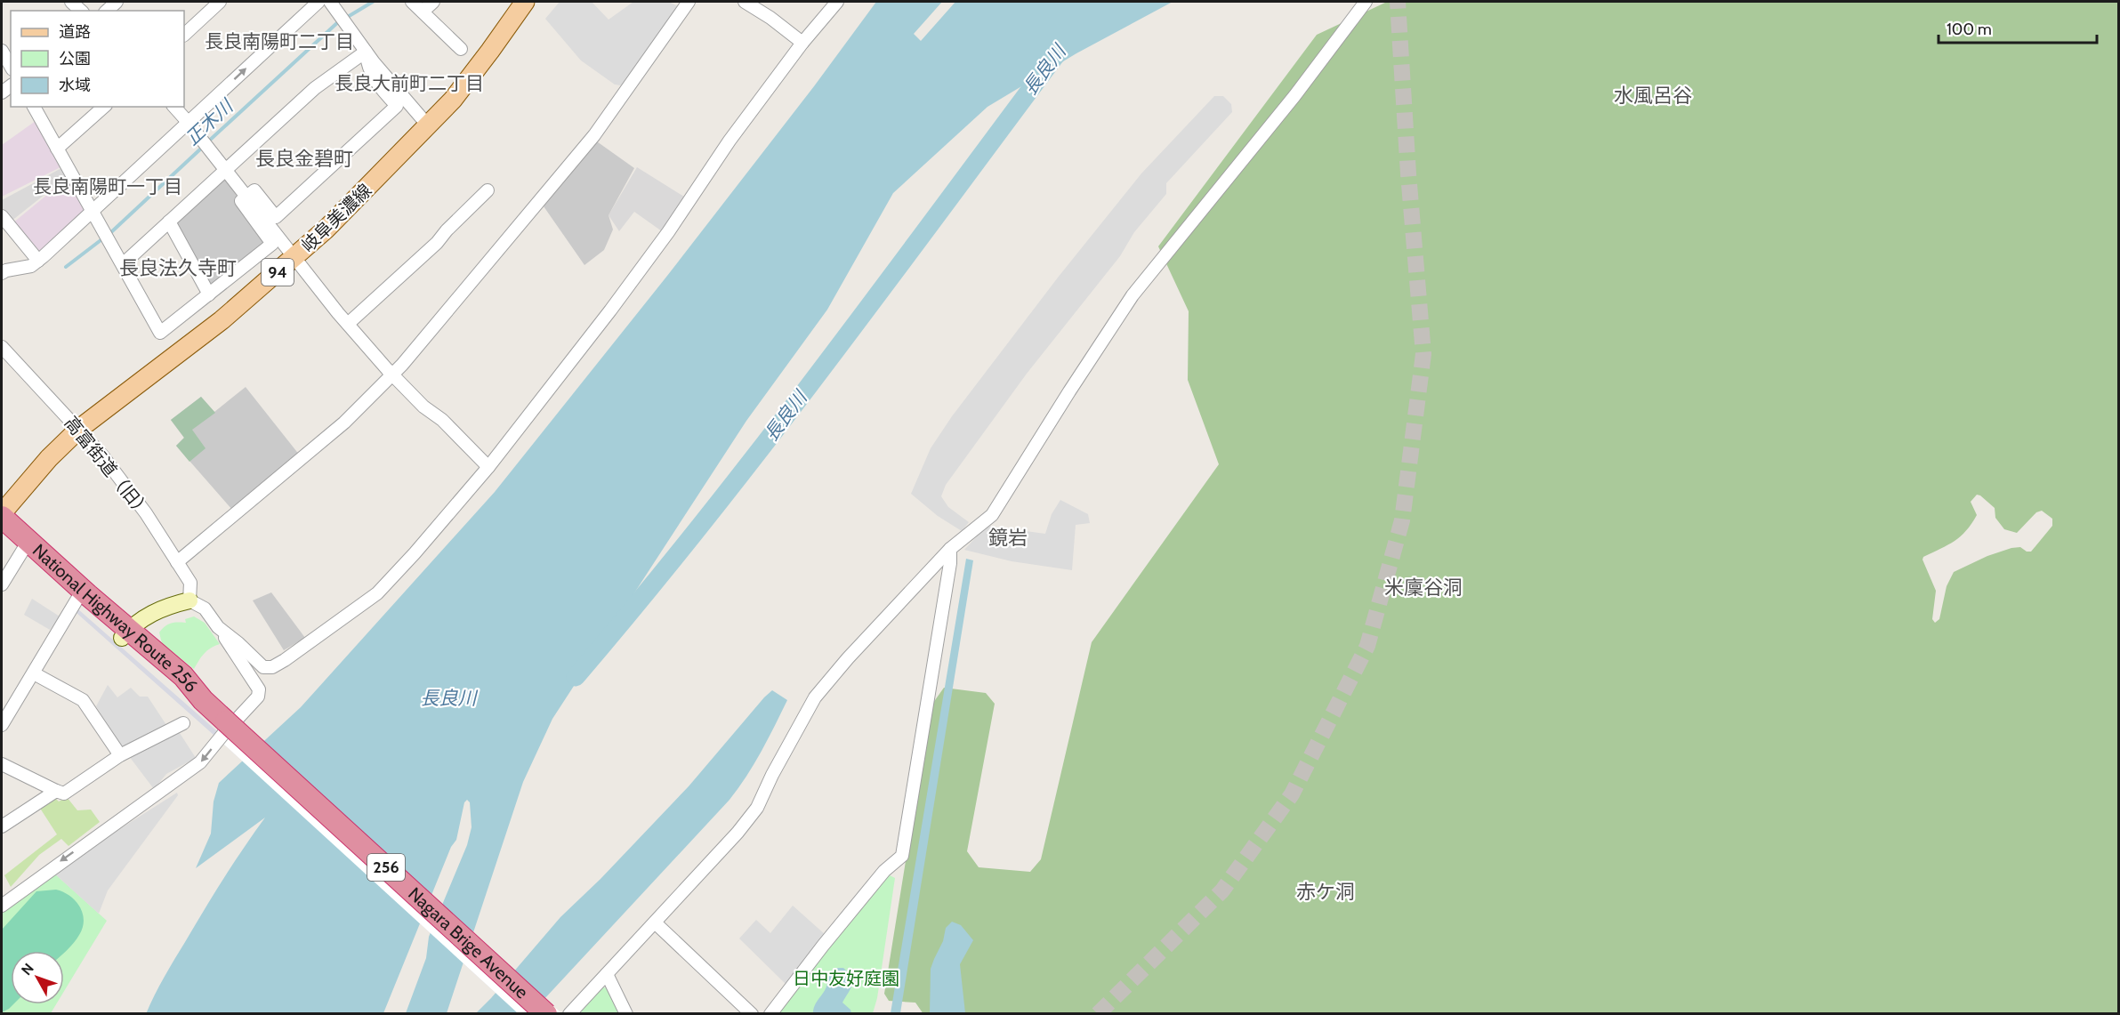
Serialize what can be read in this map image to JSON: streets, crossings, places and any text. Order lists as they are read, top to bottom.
{
  "streets": {
    "highway": ["National Highway Route 256", "256", "Nagara Brige Avenue"],
    "main road": ["岐阜美濃線", "94"],
    "street": ["高富街道（旧）"]
  },
  "crossings": [
    ["岐阜美濃線", "高富街道（旧）"],
    ["岐阜美濃線", "National Highway Route 256"],
    ["National Highway Route 256", "Nagara Brige Avenue"]
  ],
  "districts": [
    "長良南陽町二丁目",
    "長良大前町二丁目",
    "水風呂谷",
    "長良金碧町",
    "長良南陽町一丁目",
    "長良法久寺町",
    "鏡岩",
    "米廩谷洞",
    "赤ケ洞"
  ],
  "water": ["長良川", "正木川"],
  "parks": ["日中友好庭園"],
  "legend": ["道路", "公園", "水域"],
  "scale_bar": "100 m",
  "north": "top left"
}
